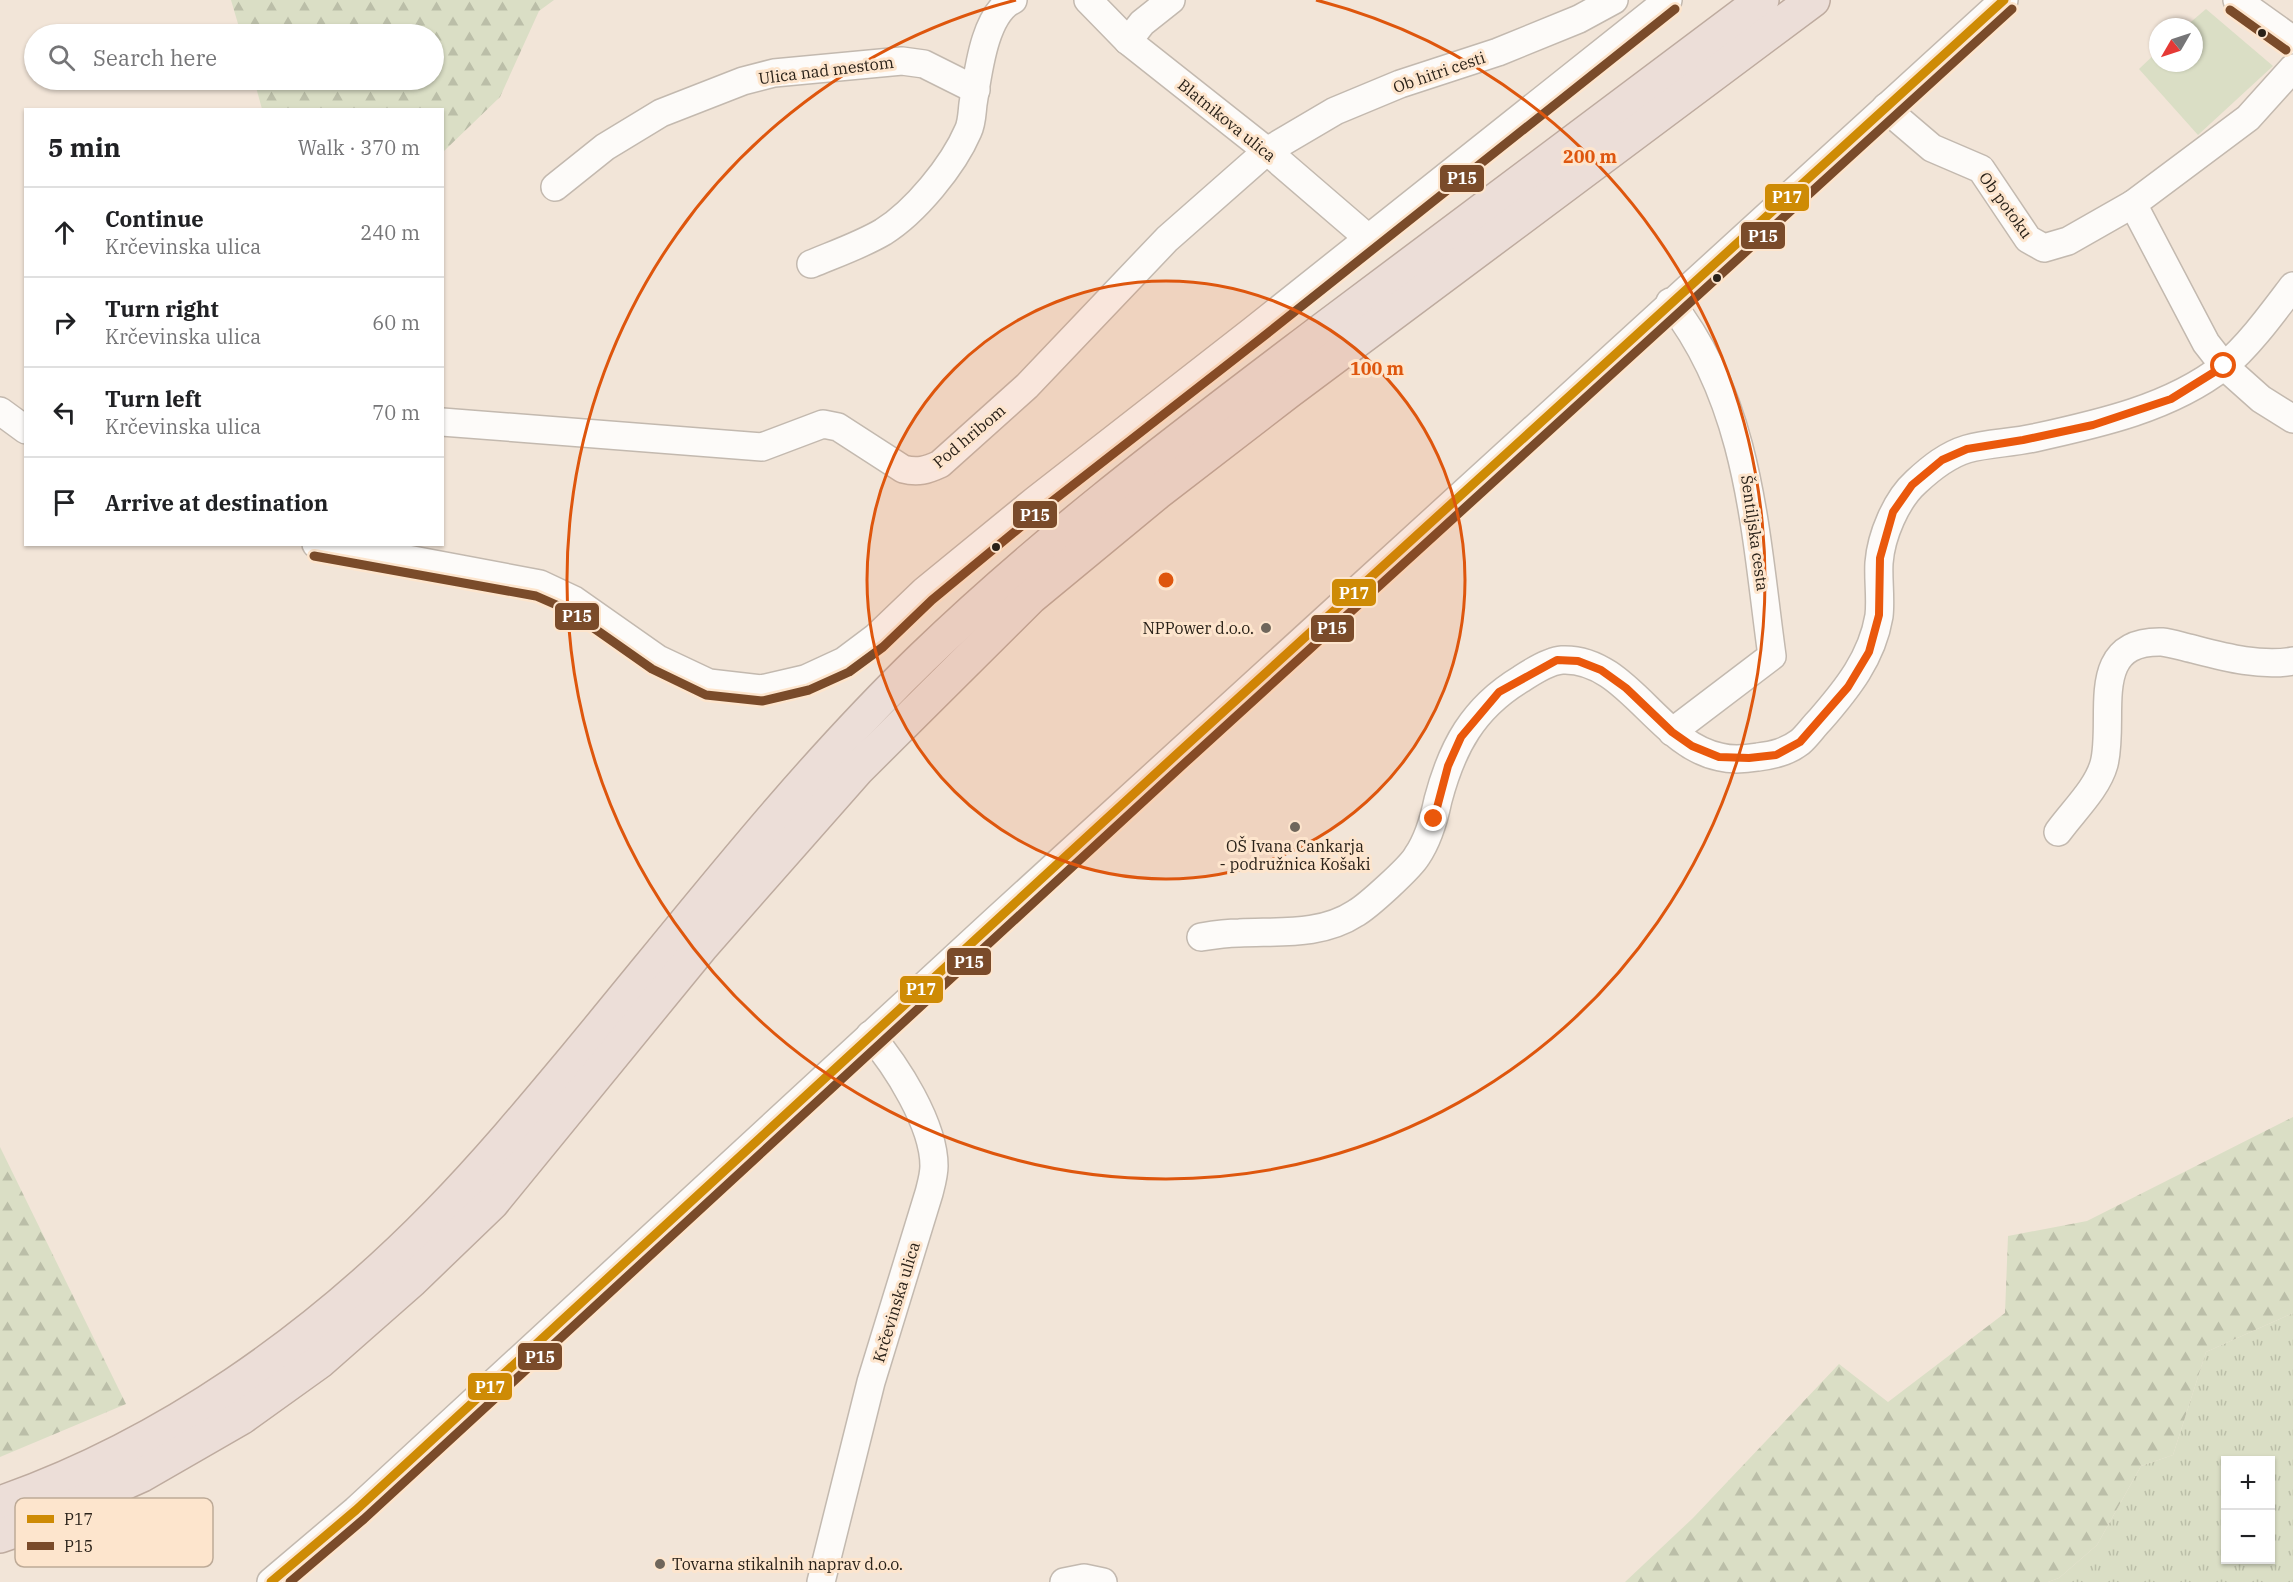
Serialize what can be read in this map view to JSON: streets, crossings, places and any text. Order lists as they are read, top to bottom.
{
  "streets": {
    "street": [
      "Ulica nad mestom",
      "Ob hitri cesti",
      "Blatnikova ulica",
      "Ob potoku",
      "Pod hribom",
      "Šentiljska cesta",
      "Krčevinska ulica"
    ]
  },
  "crossings": [
    ["Ob hitri cesti", "Blatnikova ulica"],
    ["Ob hitri cesti", "Pod hribom"],
    ["Blatnikova ulica", "Pod hribom"]
  ],
  "places": ["NPPower d.o.o.", "OŠ Ivana Cankarja - podružnica Košaki", "Tovarna stikalnih naprav d.o.o."],
  "lines": ["transit line P17", "transit line P15"],
  "legend": ["P17", "P15"],
  "north": "bottom left",
  "page": {
    "search": "Search here",
    "heading": ["5 min", "Walk · 370 m"],
    "list": [
      ["Continue", "Krčevinska ulica", "240 m"],
      ["Turn right", "Krčevinska ulica", "60 m"],
      ["Turn left", "Krčevinska ulica", "70 m"],
      "Arrive at destination"
    ],
    "map_buttons": ["+", "−"]
  },
  "rings": ["200 m", "100 m"]
}
